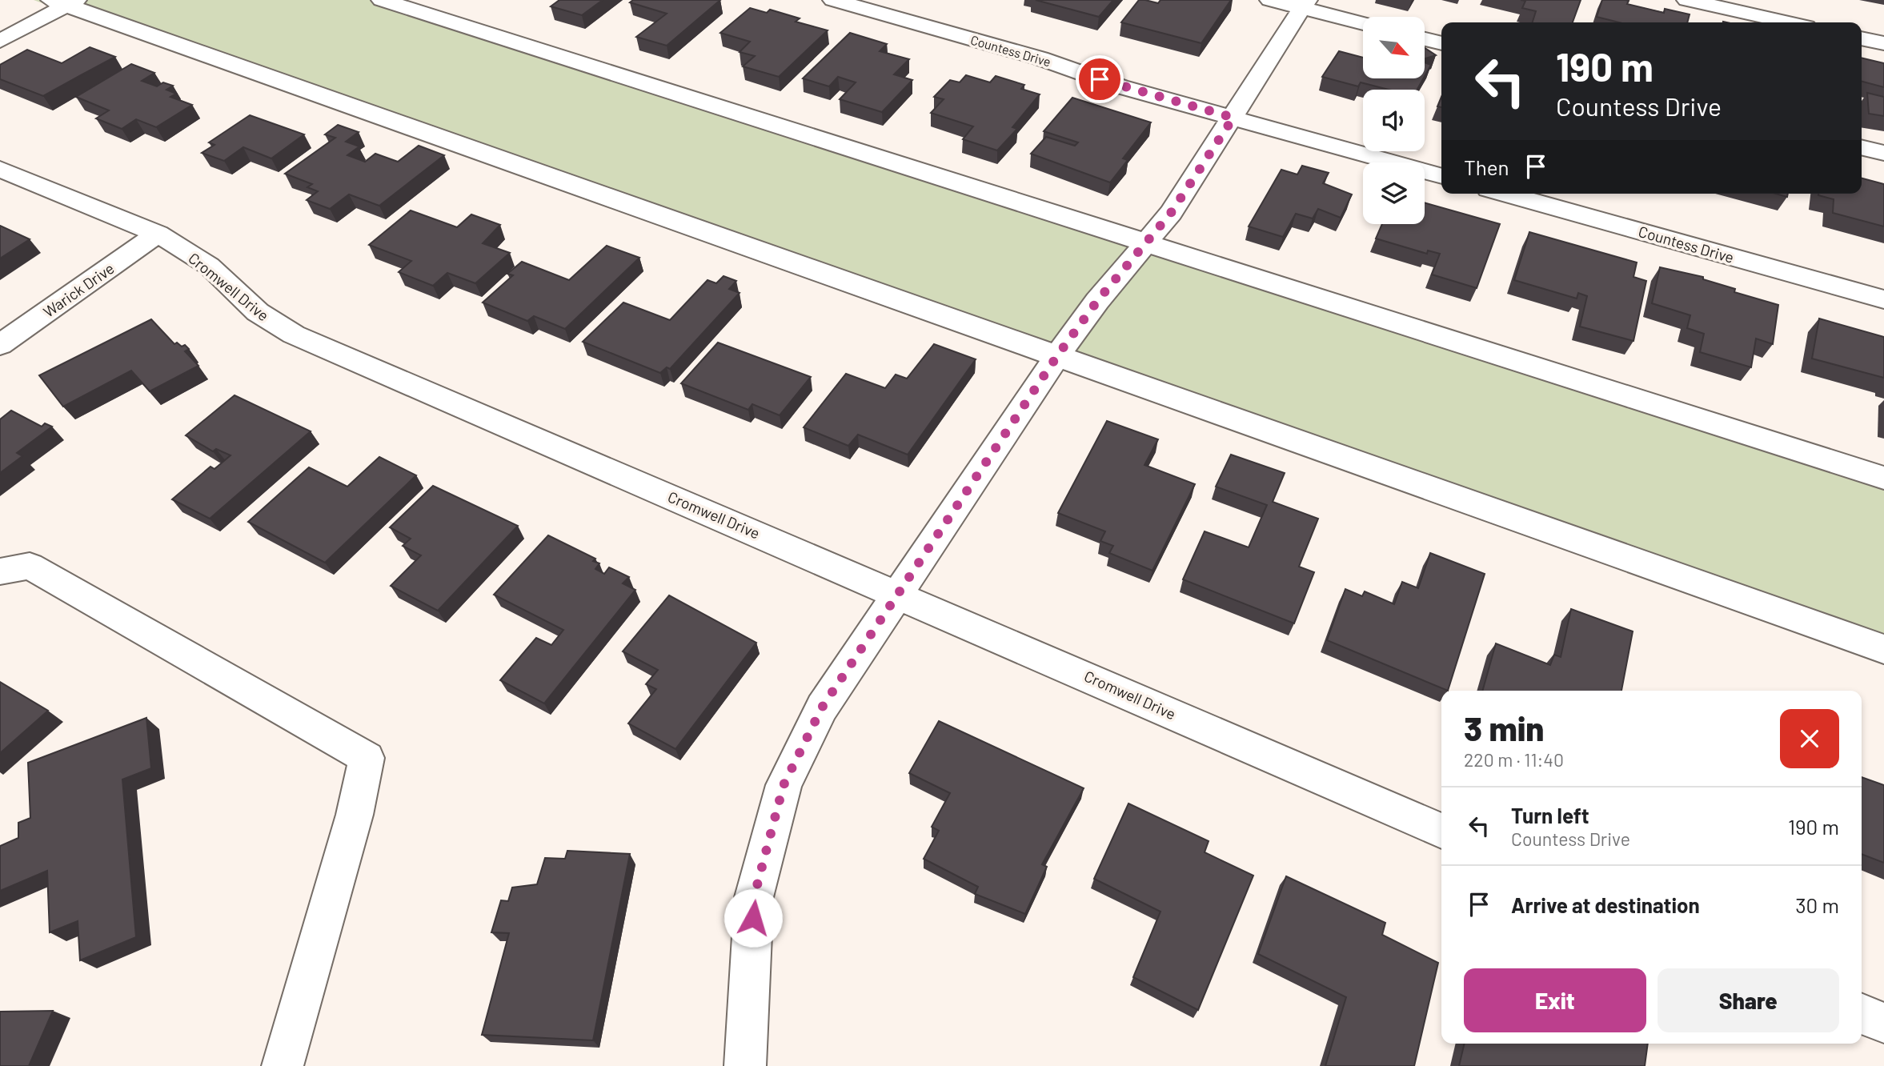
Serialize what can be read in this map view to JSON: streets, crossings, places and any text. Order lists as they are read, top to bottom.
{
  "streets": {
    "street": ["Countess Drive", "Cromwell Drive", "Warick Drive"]
  },
  "crossings": [
    ["Cromwell Drive", "Warick Drive"]
  ],
  "north": "bottom right",
  "page": {
    "turn": ["190 m", "Countess Drive"],
    "then": "Then",
    "heading": ["3 min", "220 m · 11:40"],
    "list": [
      {
        "name": "Turn left",
        "note": "Countess Drive",
        "value": "190 m"
      },
      {
        "name": "Arrive at destination",
        "value": "30 m"
      }
    ],
    "buttons": ["Exit", "Share"]
  }
}
